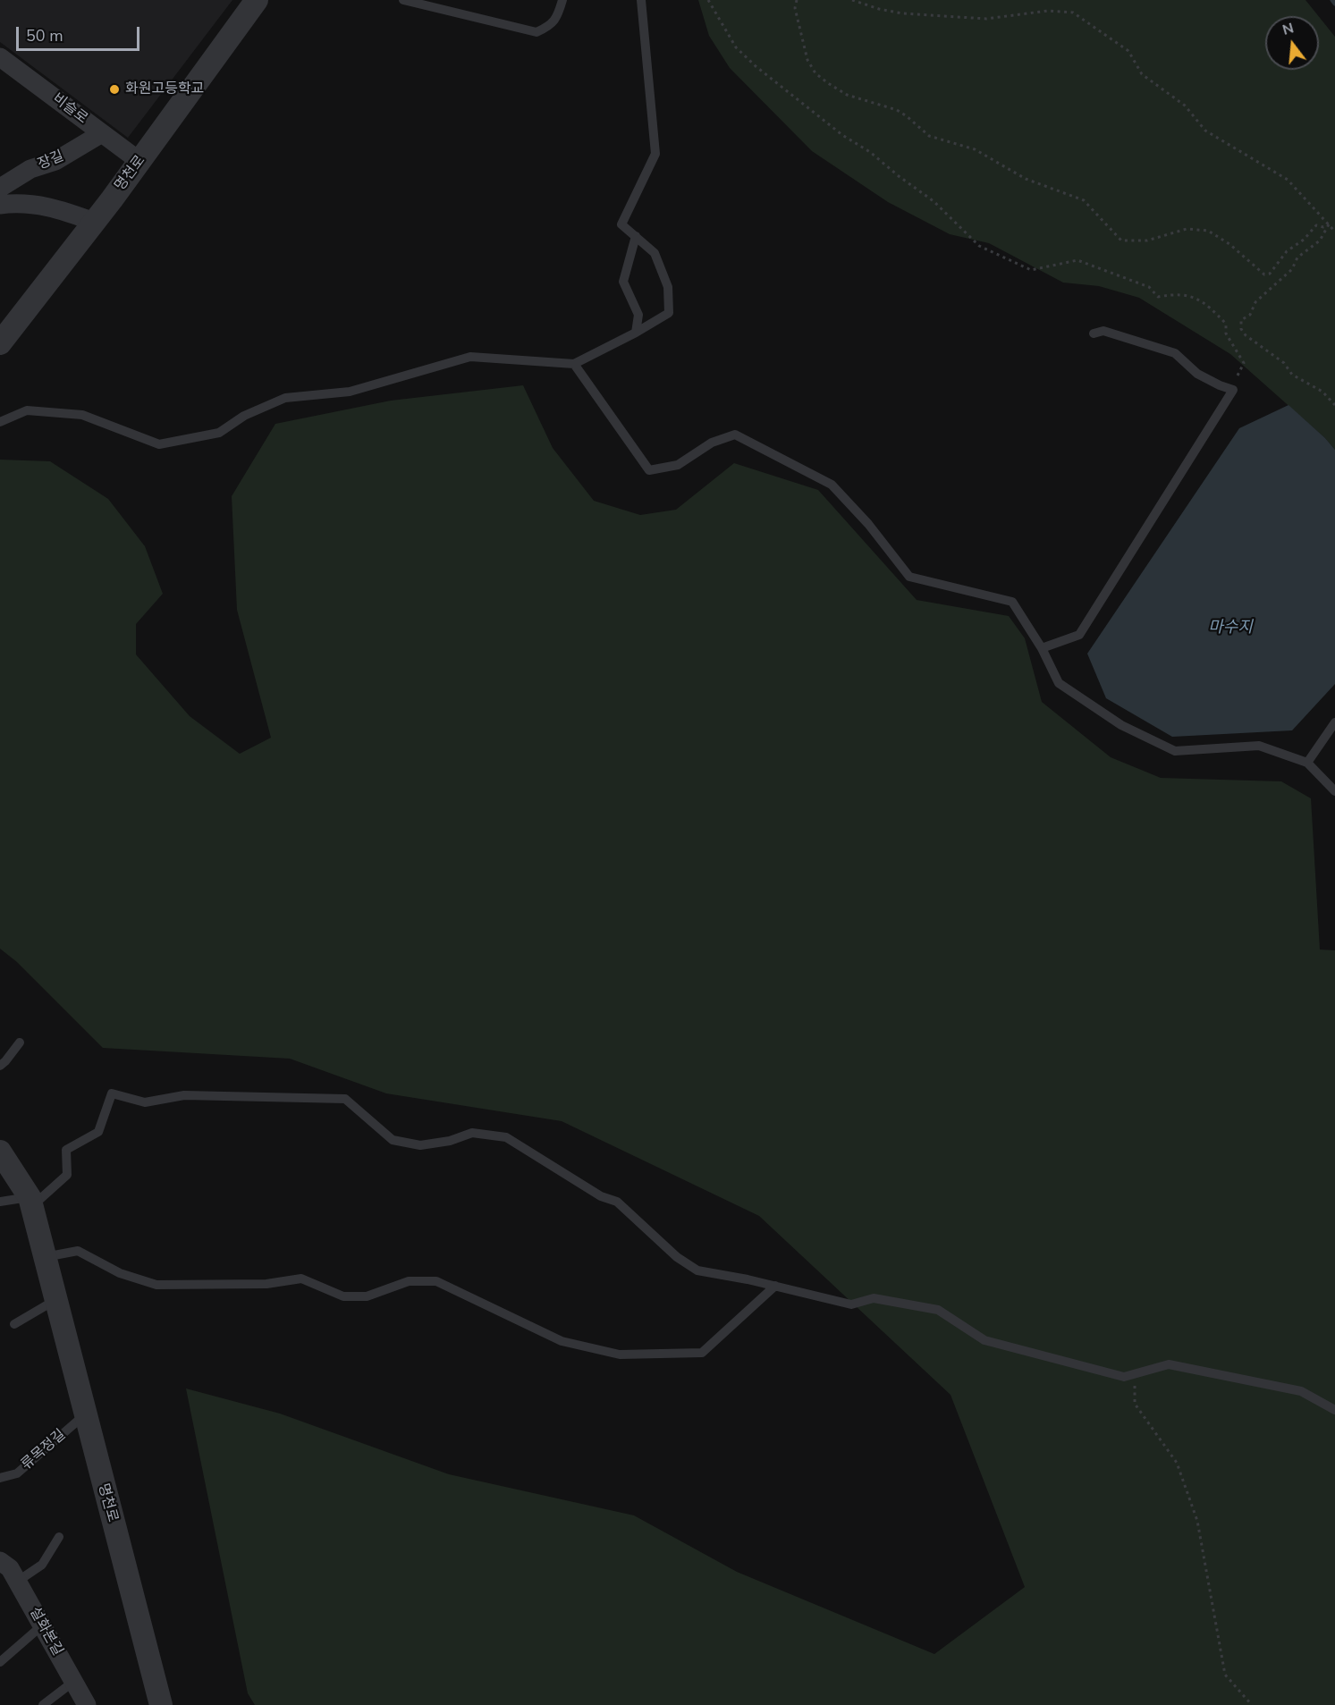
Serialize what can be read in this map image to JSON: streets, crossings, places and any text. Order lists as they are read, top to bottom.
{
  "streets": {
    "street": [
      "비슬로",
      "장길",
      "명천로",
      "설화본길"
    ],
    "lane": ["류목정길"]
  },
  "crossings": [
    ["비슬로", "장길"],
    ["비슬로", "명천로"],
    ["명천로", "류목정길"]
  ],
  "water": ["마수지"],
  "places": ["화원고등학교"],
  "scale_bar": "50 m",
  "north": "top"
}
